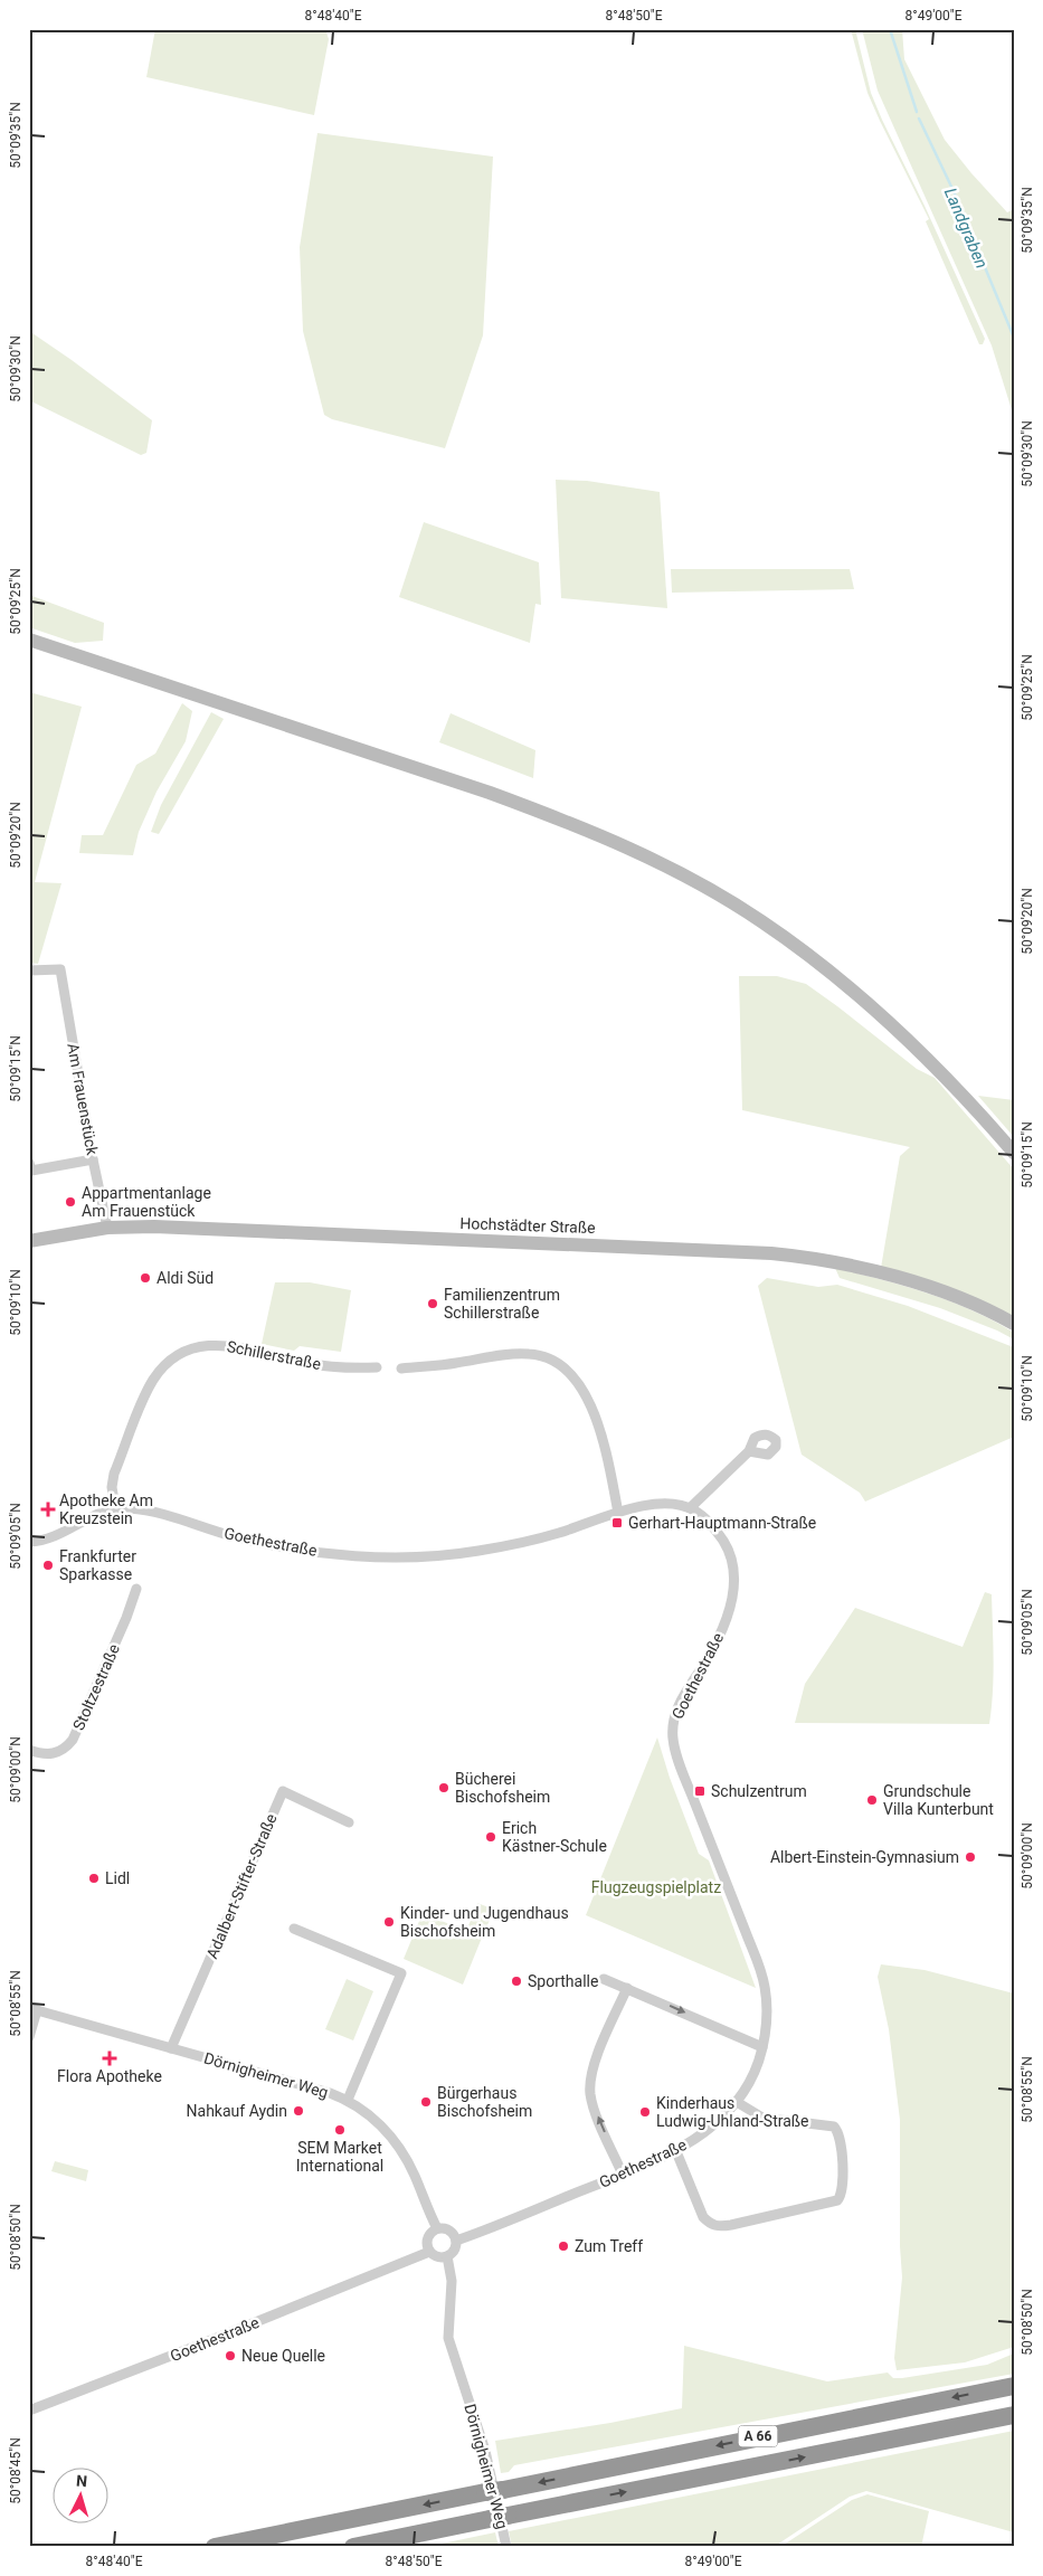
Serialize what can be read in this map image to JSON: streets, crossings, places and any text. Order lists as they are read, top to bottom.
{
  "streets": {
    "highway": ["A 66"],
    "main road": ["Hochstädter Straße"],
    "street": [
      "Am Frauenstück",
      "Schillerstraße",
      "Goethestraße",
      "Stoltzestraße",
      "Adalbert-Stifter-Straße",
      "Dörnigheimer Weg"
    ]
  },
  "crossings": [
    ["Am Frauenstück", "Hochstädter Straße"],
    ["Schillerstraße", "Goethestraße"],
    ["Goethestraße", "Dörnigheimer Weg"],
    ["Adalbert-Stifter-Straße", "Dörnigheimer Weg"]
  ],
  "water": ["Landgraben"],
  "parks": ["Flugzeugspielplatz"],
  "places": {
    "other": [
      "Appartmentanlage Am Frauenstück",
      "Aldi Süd",
      "Familienzentrum Schillerstraße",
      "Frankfurter Sparkasse",
      "Bücherei Bischofsheim",
      "Grundschule Villa Kunterbunt",
      "Erich Kästner-Schule",
      "Albert-Einstein-Gymnasium",
      "Lidl",
      "Kinder- und Jugendhaus Bischofsheim",
      "Sporthalle",
      "Bürgerhaus Bischofsheim",
      "Nahkauf Aydin",
      "Kinderhaus Ludwig-Uhland-Straße",
      "SEM Market International",
      "Zum Treff",
      "Neue Quelle"
    ],
    "health": ["Apotheke Am Kreuzstein", "Flora Apotheke"],
    "transit": ["Gerhart-Hauptmann-Straße", "Schulzentrum"]
  },
  "north": "top",
  "coordinates": [
    "8°48'40\"E",
    "8°48'50\"E",
    "8°49'00\"E",
    "50°09'35\"N",
    "50°09'30\"N",
    "50°09'25\"N",
    "50°09'20\"N",
    "50°09'15\"N",
    "50°09'10\"N",
    "50°09'05\"N",
    "50°09'00\"N",
    "50°08'55\"N",
    "50°08'50\"N",
    "50°08'45\"N"
  ]
}
